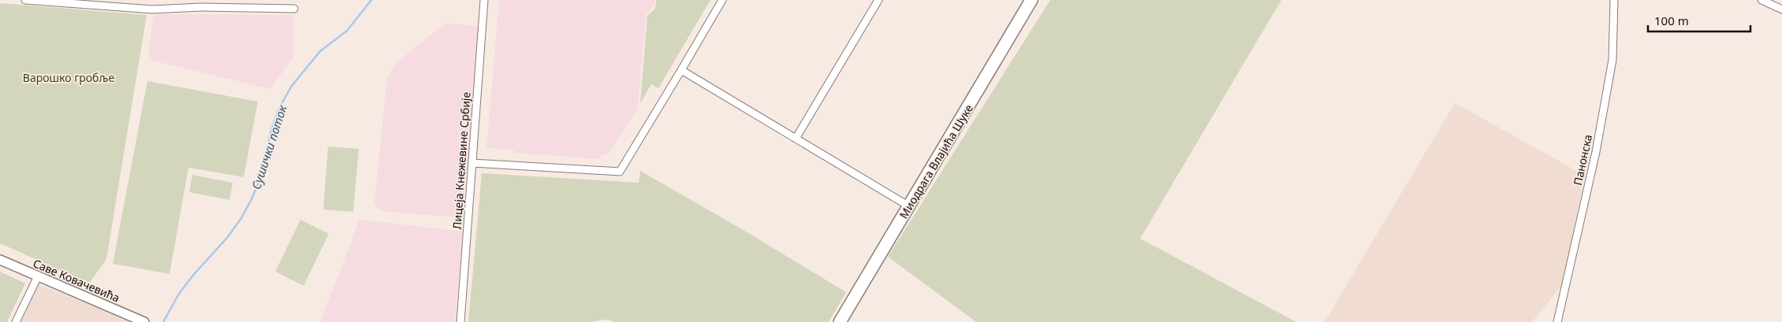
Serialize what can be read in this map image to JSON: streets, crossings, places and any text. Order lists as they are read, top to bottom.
{
  "streets": {
    "main road": ["Миодрага Влајића Шуке"],
    "street": ["Панонска", "Лицеја Кнежевине Србије", "Саве Ковачевића"]
  },
  "water": ["Сушички поток"],
  "parks": ["Варошко гробље"],
  "scale_bar": "100 m"
}
